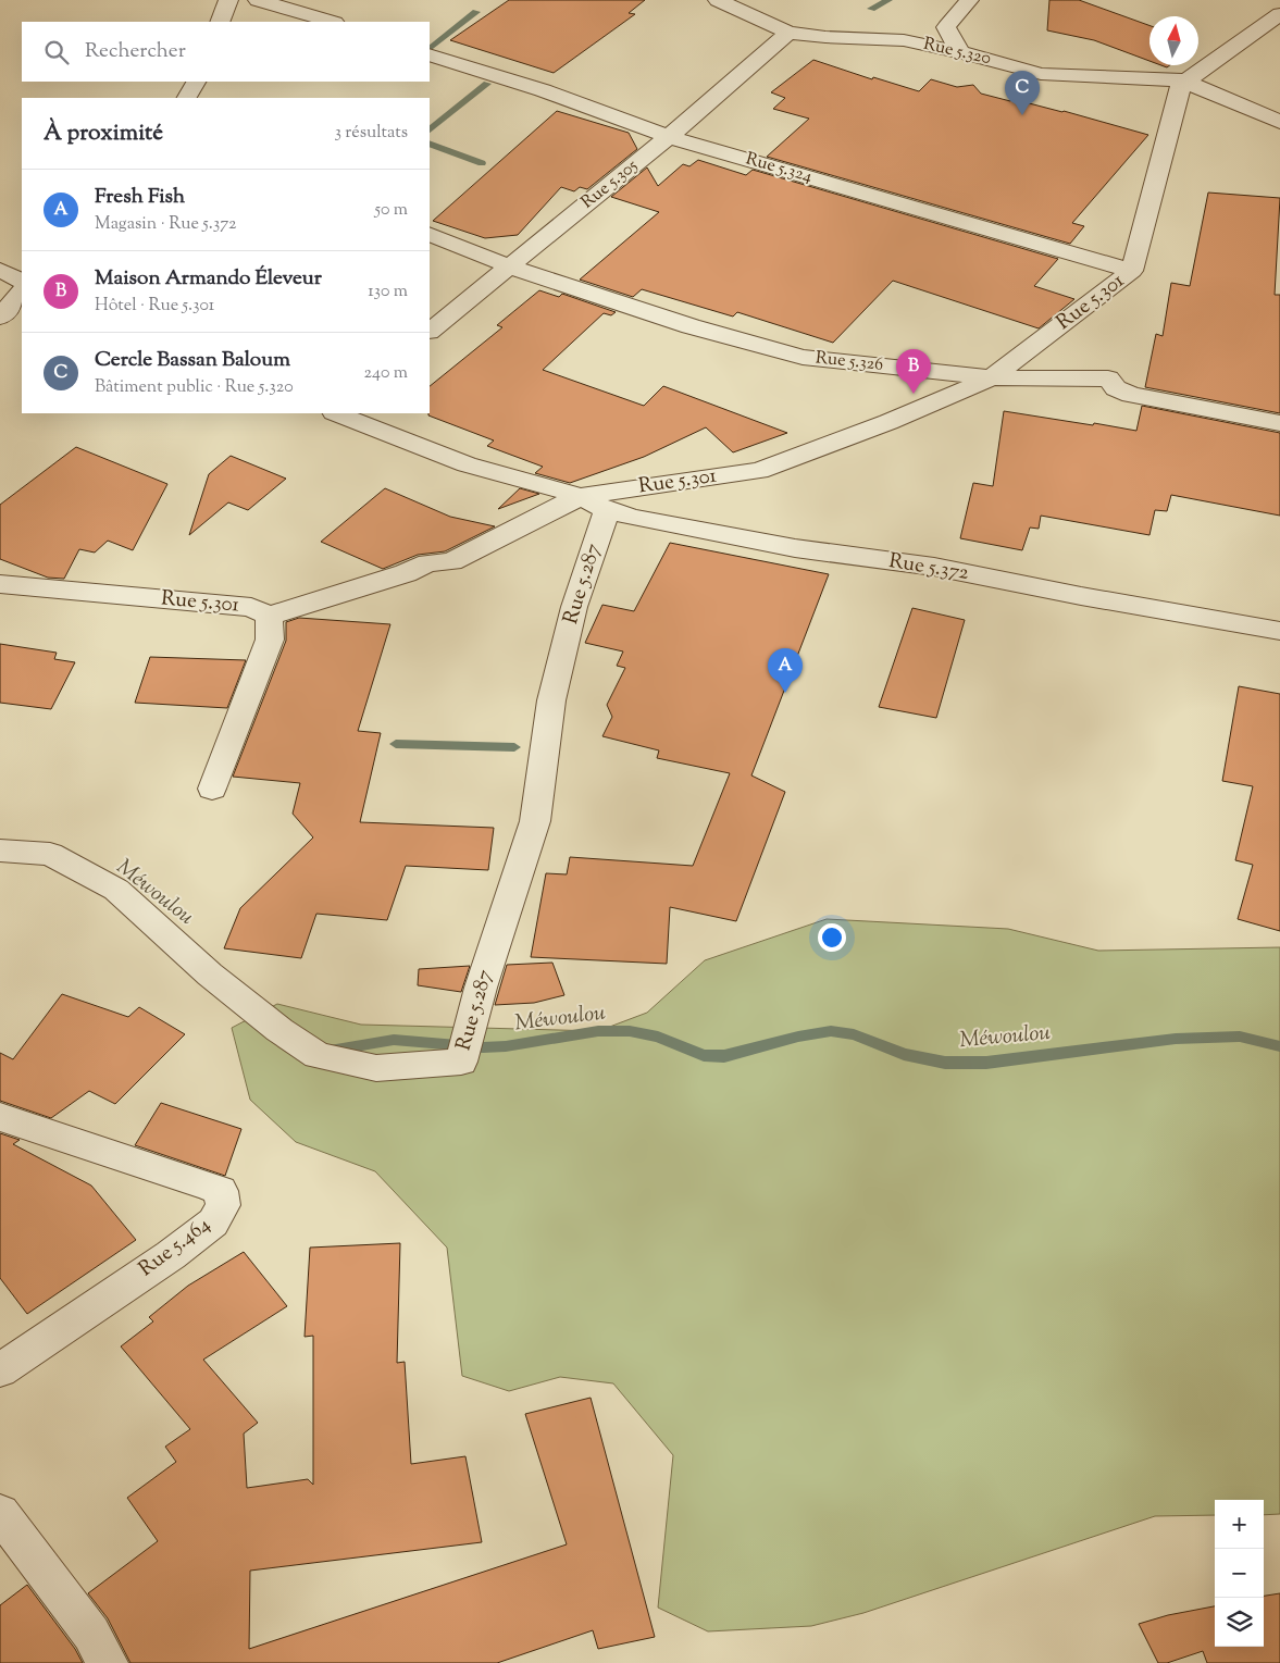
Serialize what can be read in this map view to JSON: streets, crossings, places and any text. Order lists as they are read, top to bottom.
{
  "streets": {
    "street": [
      "Rue 5.320",
      "Rue 5.324",
      "Rue 5.305",
      "Rue 5.301",
      "Rue 5.326",
      "Rue 5.372",
      "Rue 5.287",
      "Rue 5.464"
    ]
  },
  "crossings": [
    ["Rue 5.320", "Rue 5.305"],
    ["Rue 5.320", "Rue 5.301"],
    ["Rue 5.324", "Rue 5.305"],
    ["Rue 5.324", "Rue 5.301"],
    ["Rue 5.305", "Rue 5.326"],
    ["Rue 5.301", "Rue 5.326"],
    ["Rue 5.301", "Rue 5.372"],
    ["Rue 5.301", "Rue 5.287"],
    ["Rue 5.372", "Rue 5.287"]
  ],
  "water": ["Méwoulou"],
  "north": "top",
  "page": {
    "search": "Rechercher",
    "pins": ["C", "B", "A"],
    "heading": ["À proximité", "3 résultats"],
    "list": [
      {
        "mark": "A",
        "name": "Fresh Fish",
        "note": "Magasin · Rue 5.372",
        "value": "50 m"
      },
      {
        "mark": "B",
        "name": "Maison Armando Éleveur",
        "note": "Hôtel · Rue 5.301",
        "value": "130 m"
      },
      {
        "mark": "C",
        "name": "Cercle Bassan Baloum",
        "note": "Bâtiment public · Rue 5.320",
        "value": "240 m"
      }
    ],
    "map_buttons": ["+", "−"]
  }
}
